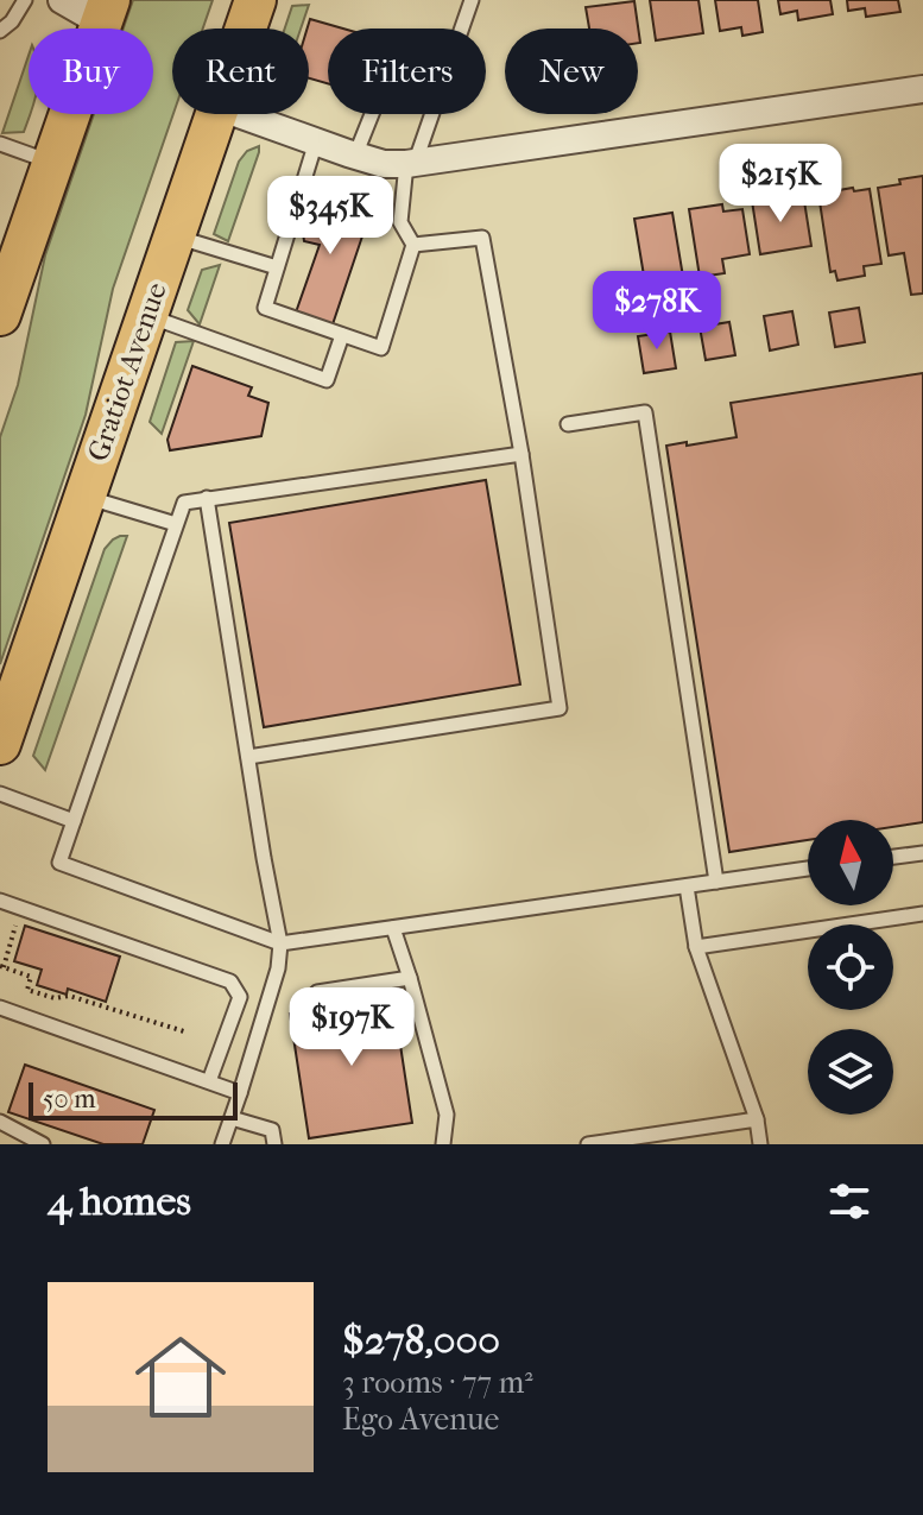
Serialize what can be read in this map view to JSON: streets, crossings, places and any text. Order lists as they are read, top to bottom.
{
  "streets": {
    "main road": ["Gratiot Avenue"]
  },
  "scale_bar": "50 m",
  "north": "top",
  "page": {
    "chip": [
      "Buy",
      "Rent",
      "Filters",
      "New"
    ],
    "price": [
      "$215K",
      "$345K",
      "$278K",
      "$197K"
    ],
    "scale": "50 m",
    "heading": "4 homes",
    "list": [
      {
        "name": "$278,000",
        "note": "3 rooms · 77 m² · Ego Avenue"
      }
    ]
  }
}
